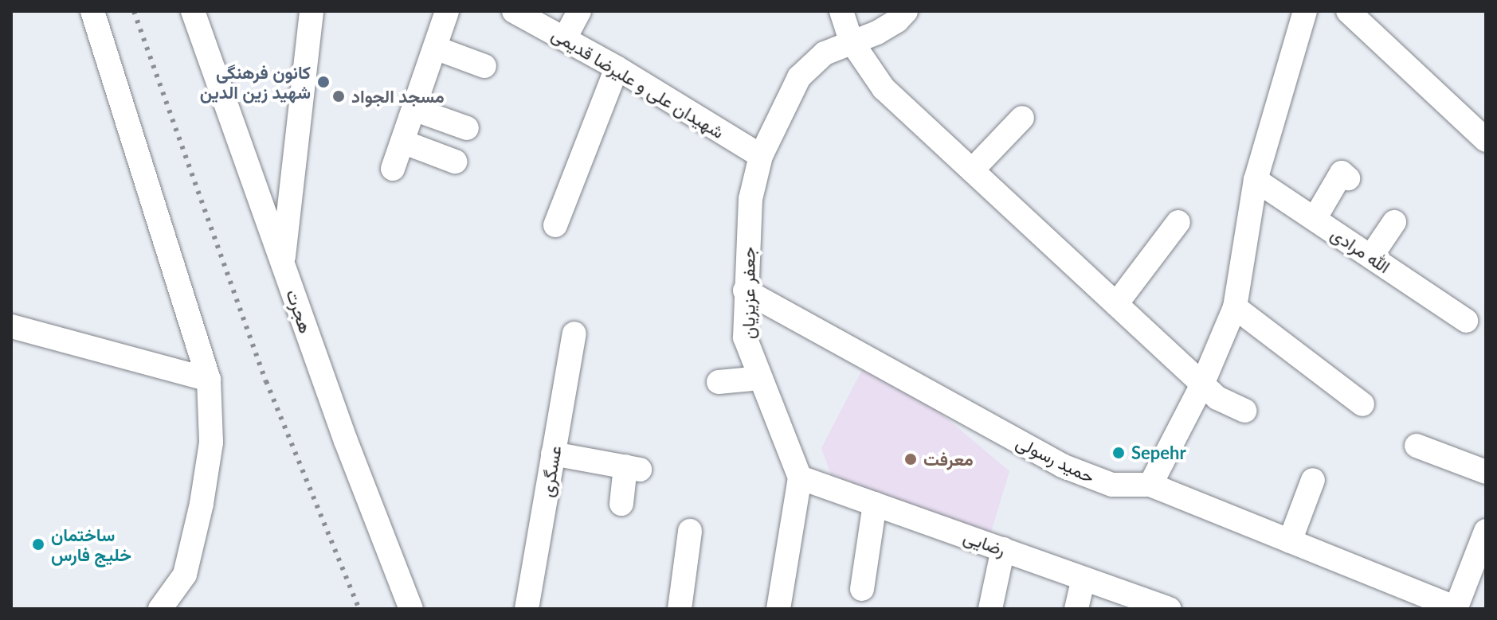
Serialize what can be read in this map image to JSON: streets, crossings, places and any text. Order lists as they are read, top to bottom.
{
  "streets": {
    "street": [
      "شهیدان علی و علیرضا قدیمی",
      "الله مرادی",
      "جعفر عزیزیان",
      "هجرت",
      "حمید رسولی",
      "عسگری",
      "رضایی"
    ]
  },
  "crossings": [
    ["شهیدان علی و علیرضا قدیمی", "جعفر عزیزیان"],
    ["جعفر عزیزیان", "حمید رسولی"],
    ["جعفر عزیزیان", "رضایی"]
  ],
  "places": [
    "کانون فرهنگی شهید زین الدین",
    "مسجد الجواد",
    "Sepehr",
    "معرفت",
    "ساختمان خلیج فارس"
  ]
}
